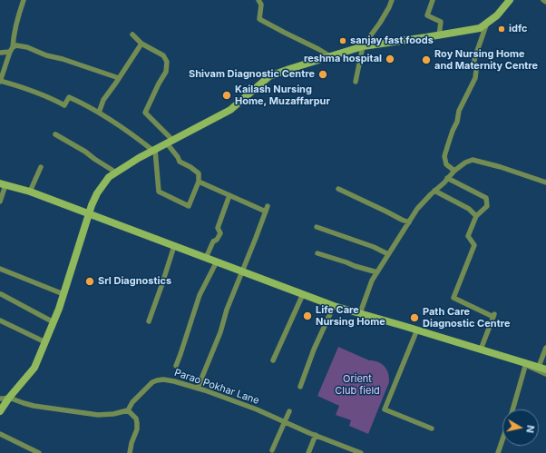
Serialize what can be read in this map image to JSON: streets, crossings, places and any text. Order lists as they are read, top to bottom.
{
  "streets": {
    "street": ["Parao Pokhar Lane"]
  },
  "parks": ["Orient Club field"],
  "places": [
    "idfc",
    "sanjay fast foods",
    "reshma hospital",
    "Roy Nursing Home and Maternity Centre",
    "Shivam Diagnostic Centre",
    "Kailash Nursing Home, Muzaffarpur",
    "Srl Diagnostics",
    "Life Care Nursing Home",
    "Path Care Diagnostic Centre"
  ],
  "north": "right"
}
